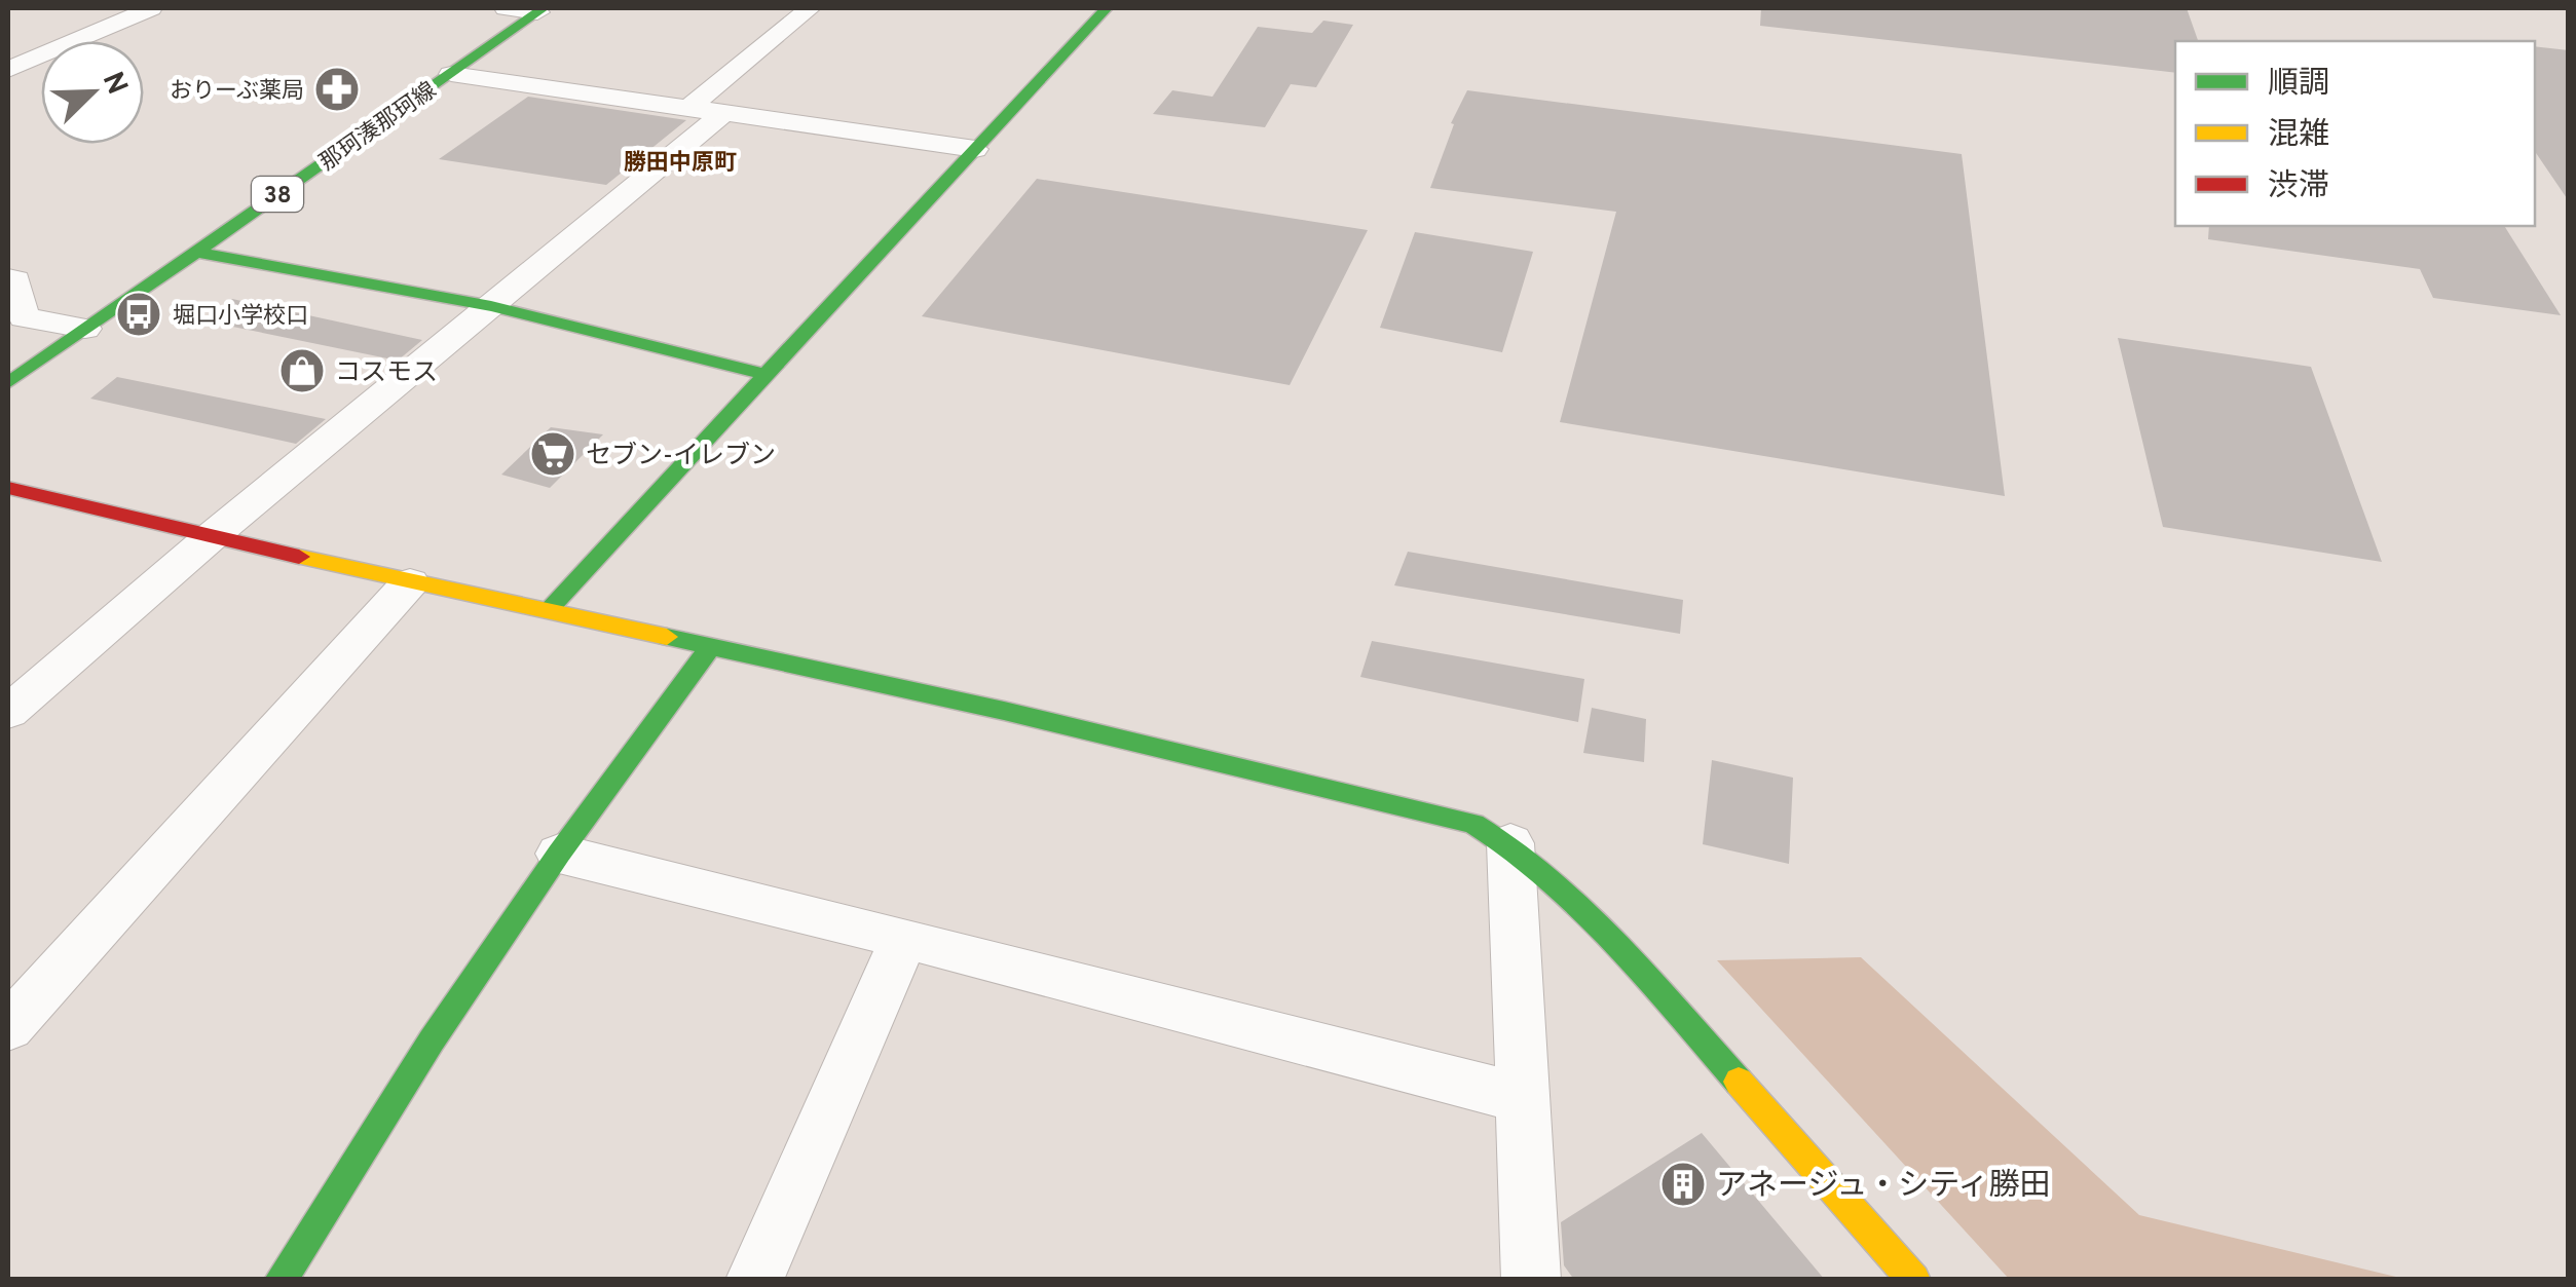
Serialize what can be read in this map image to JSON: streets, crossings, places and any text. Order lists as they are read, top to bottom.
{
  "streets": {
    "street": ["那珂湊那珂線", "38"]
  },
  "districts": ["勝田中原町"],
  "places": {
    "pharmacy": ["おりーぶ薬局"],
    "bus stop": ["堀口小学校口"],
    "shop": ["コスモス"],
    "supermarket": ["セブン-イレブン"],
    "building": ["アネージュ・シティ勝田"]
  },
  "legend": ["順調", "混雑", "渋滞"],
  "north": "top right"
}
